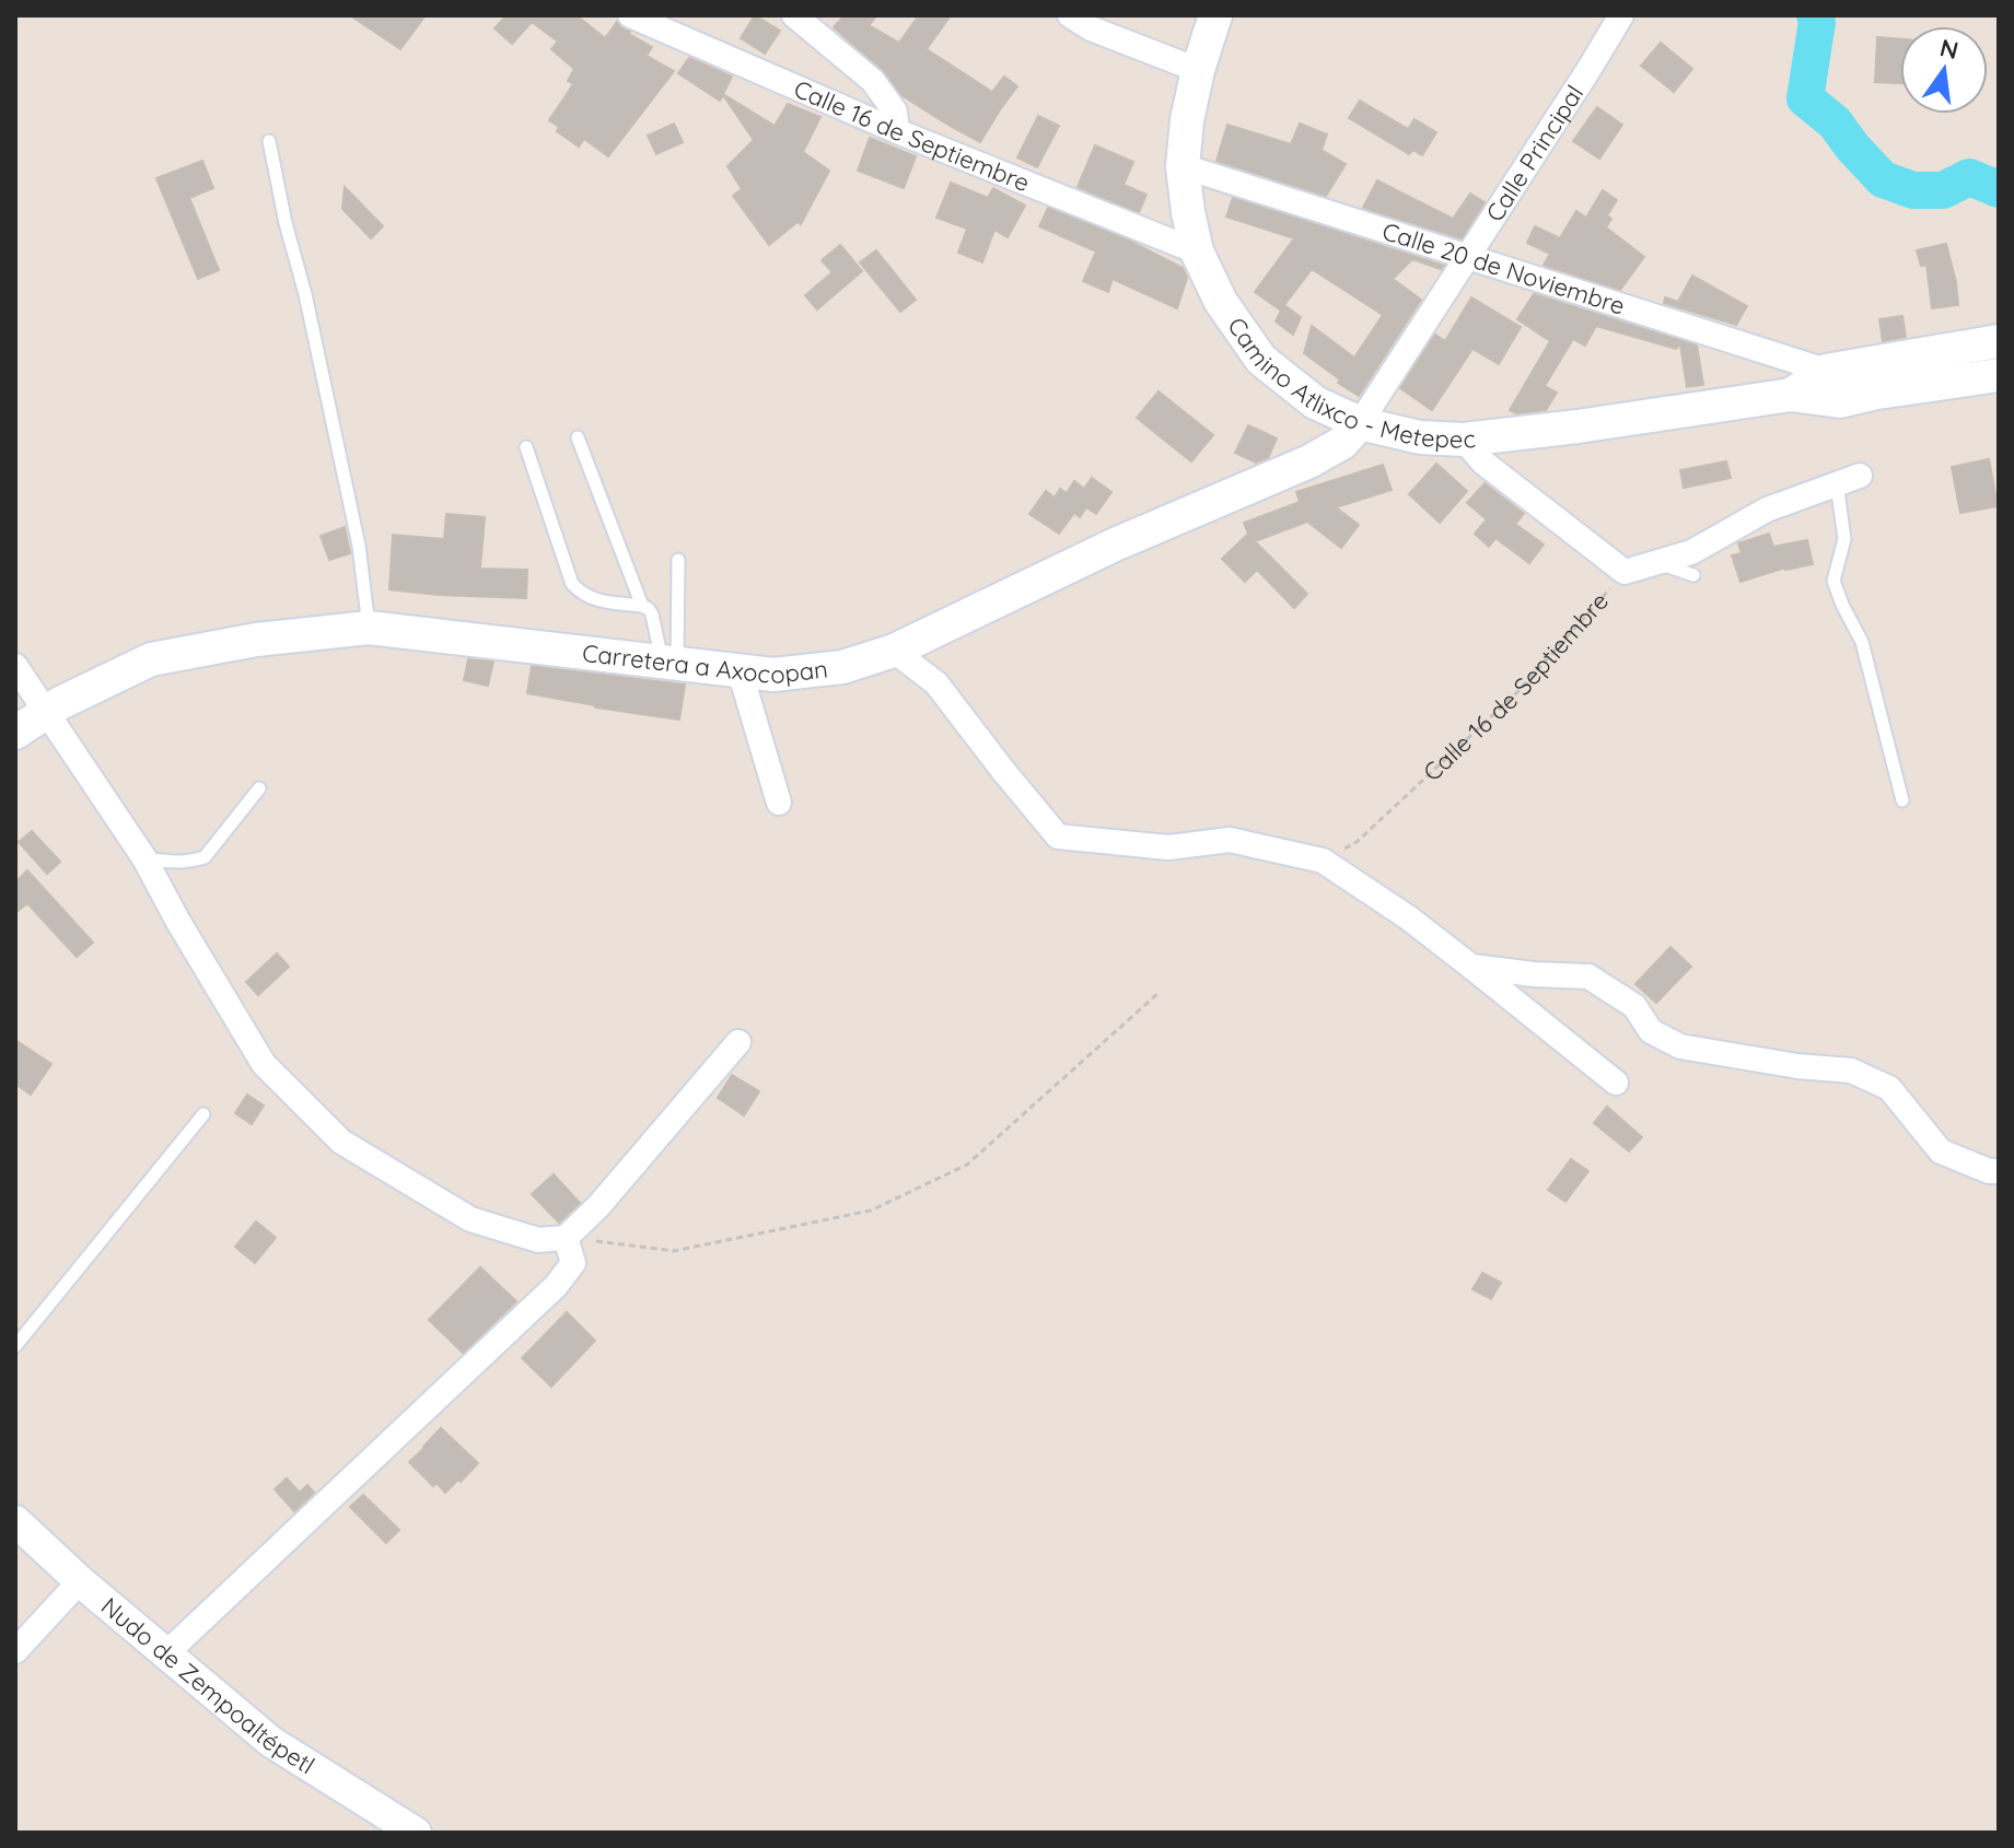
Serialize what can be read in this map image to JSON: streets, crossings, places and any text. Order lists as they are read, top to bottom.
{
  "streets": {
    "main road": ["Camino Atlixco - Metepec", "Carretera a Axocopan"],
    "street": [
      "Calle 16 de Septiembre",
      "Calle Principal",
      "Calle 20 de Noviembre",
      "Nudo de Zempoaltépetl"
    ]
  },
  "crossings": [
    ["Calle 16 de Septiembre", "Camino Atlixco - Metepec"],
    ["Calle Principal", "Calle 20 de Noviembre"],
    ["Calle Principal", "Camino Atlixco - Metepec"],
    ["Calle Principal", "Carretera a Axocopan"],
    ["Calle 20 de Noviembre", "Camino Atlixco - Metepec"],
    ["Camino Atlixco - Metepec", "Carretera a Axocopan"]
  ],
  "north": "top"
}
